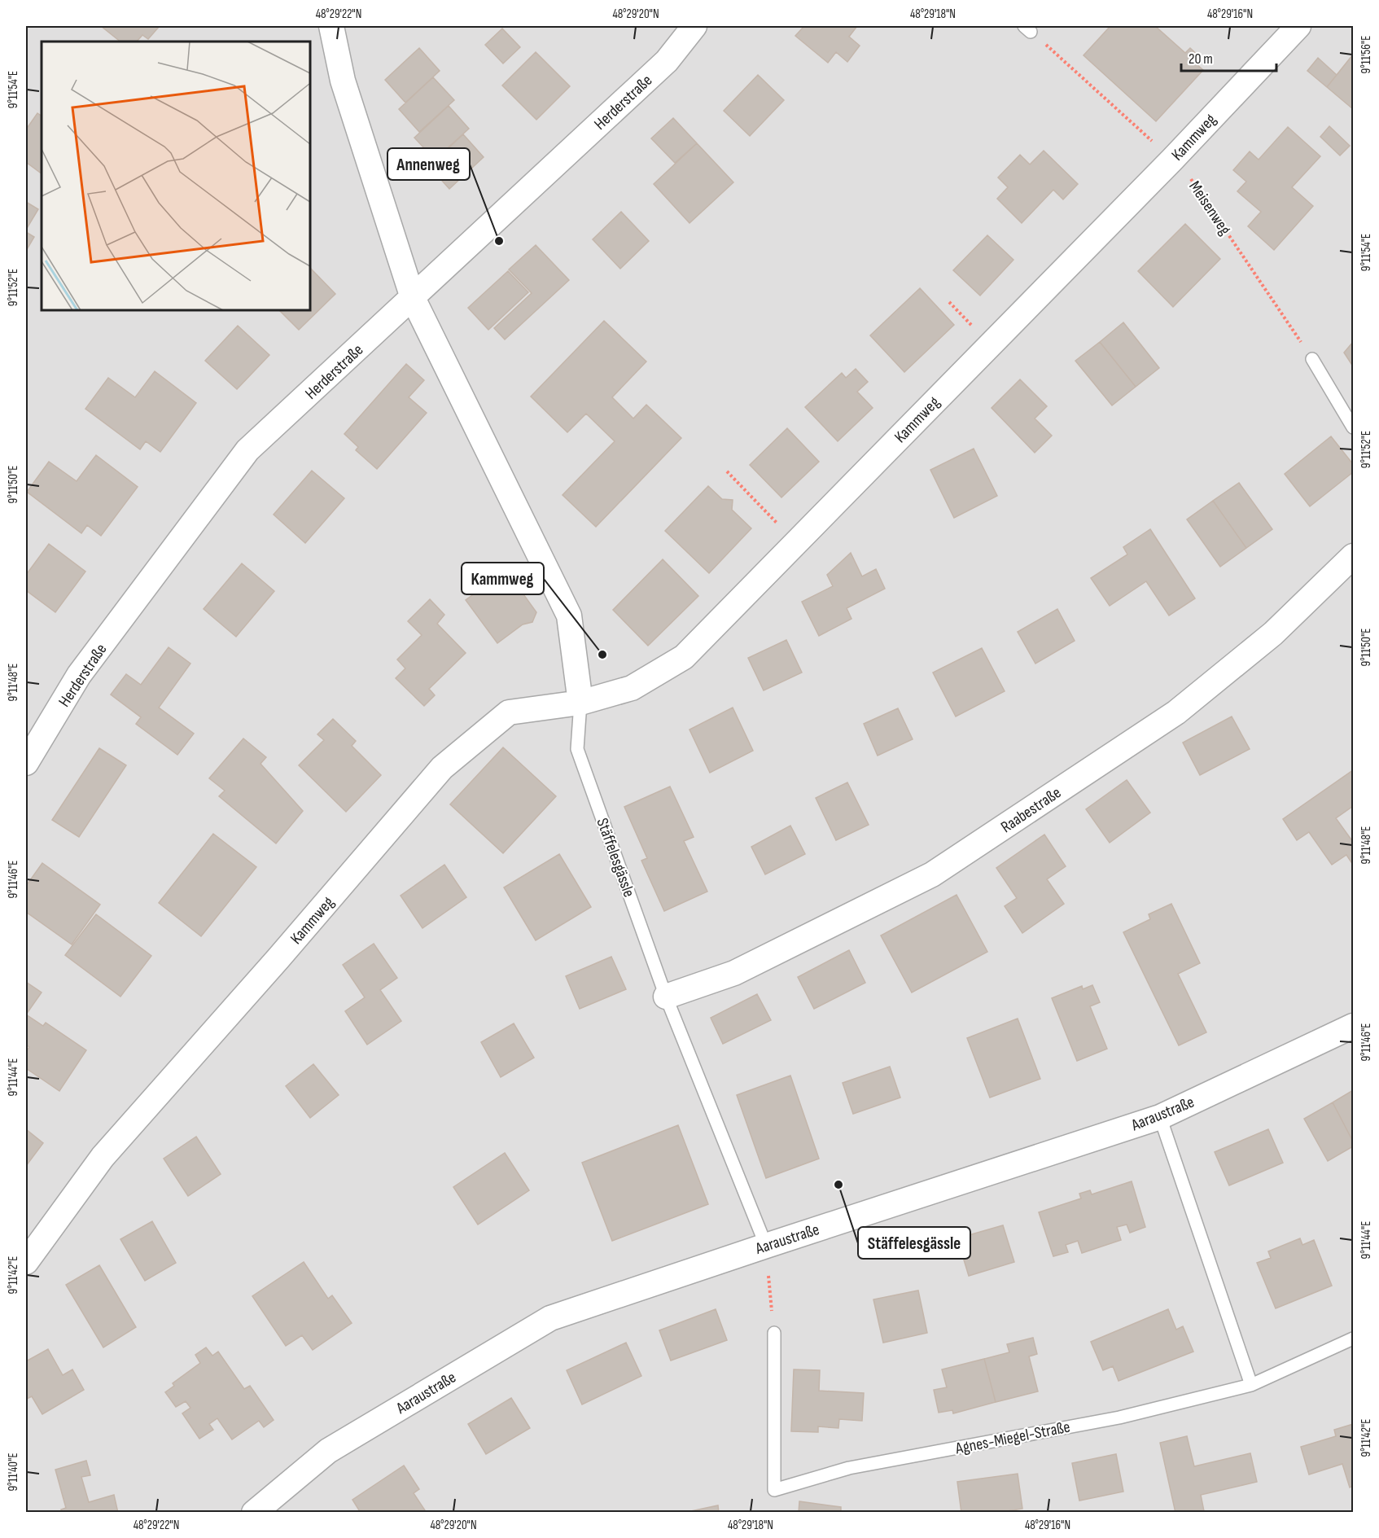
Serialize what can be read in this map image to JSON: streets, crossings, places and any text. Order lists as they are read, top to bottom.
{
  "streets": {
    "street": [
      "Herderstraße",
      "Kammweg",
      "Raabestraße",
      "Aaraustraße"
    ],
    "lane": ["Stäffelesgässle", "Agnes-Miegel-Straße"],
    "path": ["Meisenweg"]
  },
  "crossings": [
    ["Kammweg", "Meisenweg"],
    ["Kammweg", "Stäffelesgässle"],
    ["Raabestraße", "Stäffelesgässle"],
    ["Stäffelesgässle", "Aaraustraße"]
  ],
  "places": ["Annenweg", "Kammweg", "Stäffelesgässle"],
  "scale_bar": "20 m",
  "coordinates": [
    "48°29'22\"N",
    "48°29'20\"N",
    "48°29'18\"N",
    "48°29'16\"N",
    "9°11'56\"E",
    "9°11'54\"E",
    "9°11'52\"E",
    "9°11'50\"E",
    "9°11'48\"E",
    "9°11'46\"E",
    "9°11'44\"E",
    "9°11'42\"E",
    "9°11'40\"E"
  ]
}
